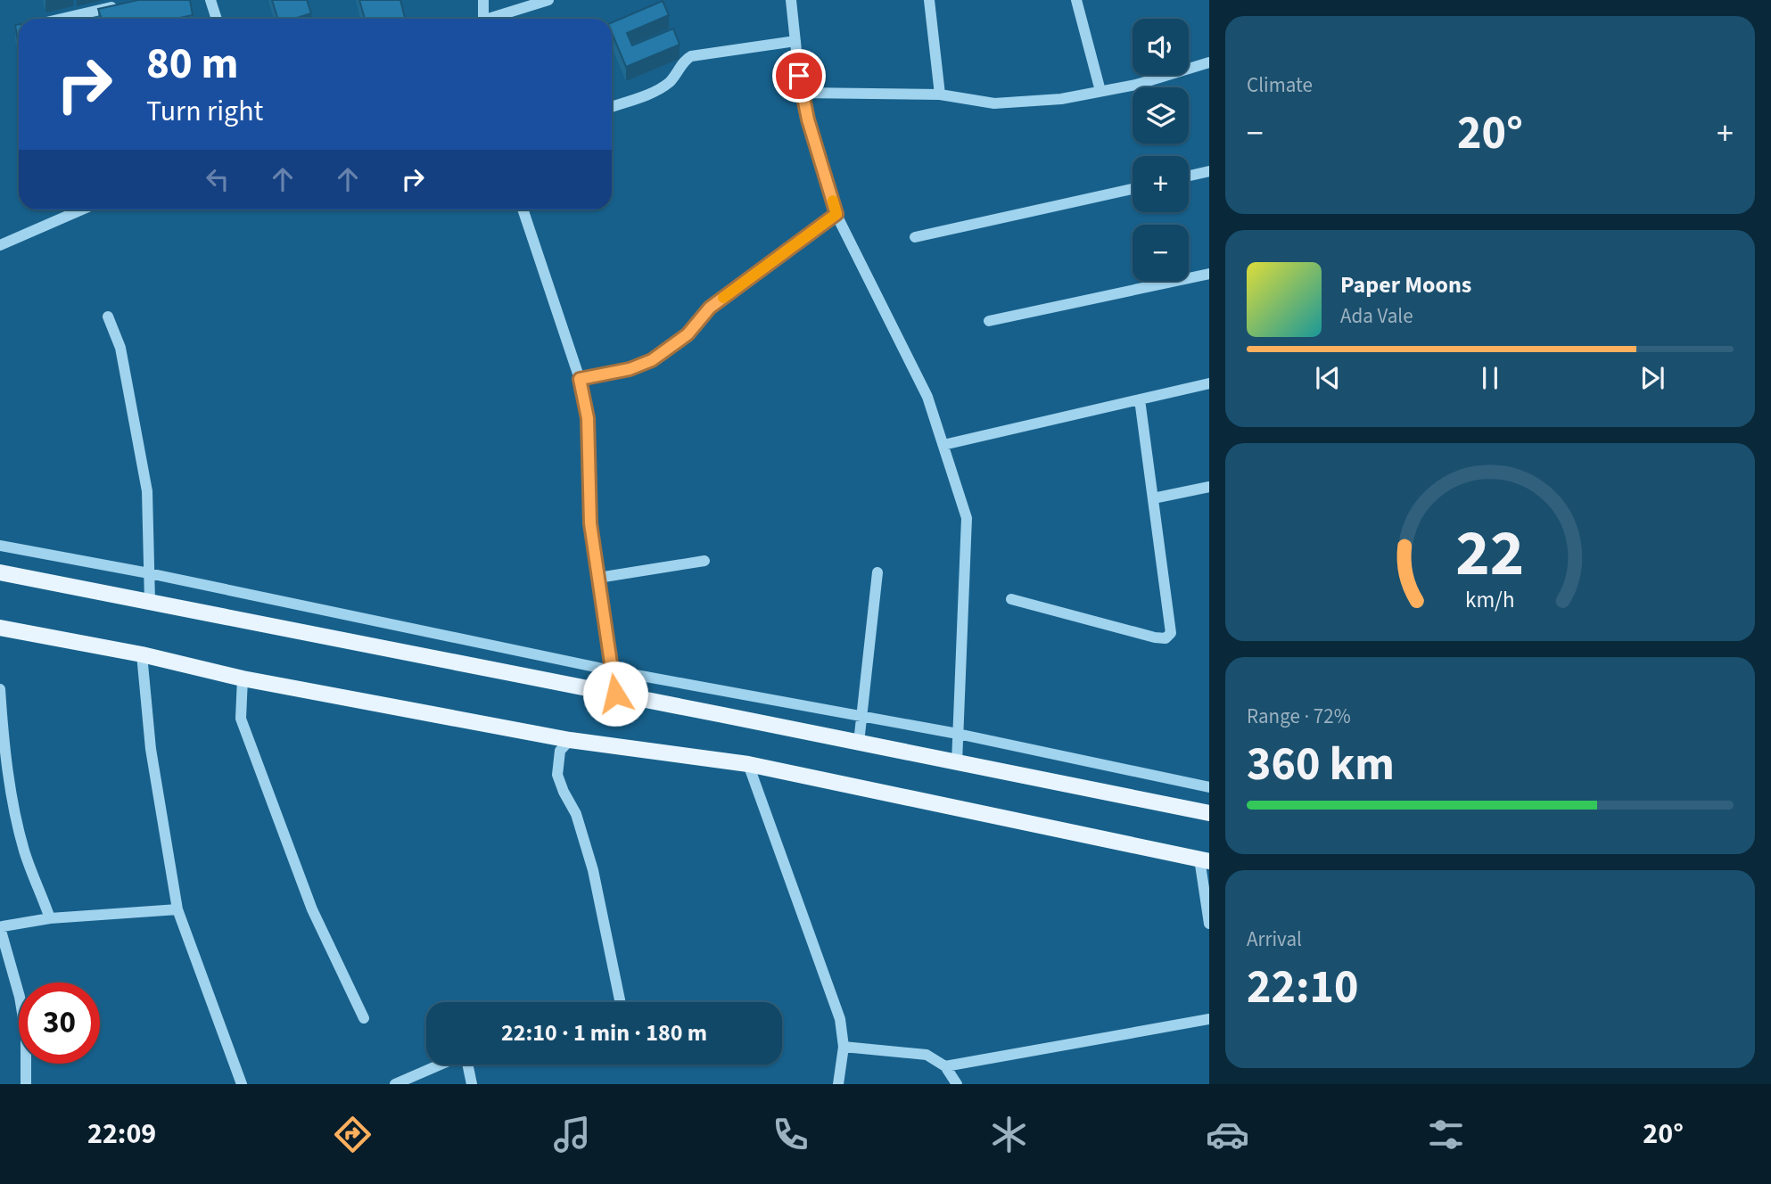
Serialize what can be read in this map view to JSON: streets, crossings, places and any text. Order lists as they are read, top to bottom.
{
  "page": {
    "tile": [
      "Climate",
      ["Range · 72%", "360 km"],
      ["Arrival", "22:10"]
    ],
    "map_buttons": ["+", "−"],
    "turn": ["80 m", "Turn right"],
    "heat": ["−", "20°", "+"],
    "song": ["Paper Moons", "Ada Vale"],
    "limit": "30",
    "trip": "22:10 · 1 min · 180 m",
    "tabs": ["22:09", "20°"],
    "gauge": ["22", "km/h"]
  }
}
